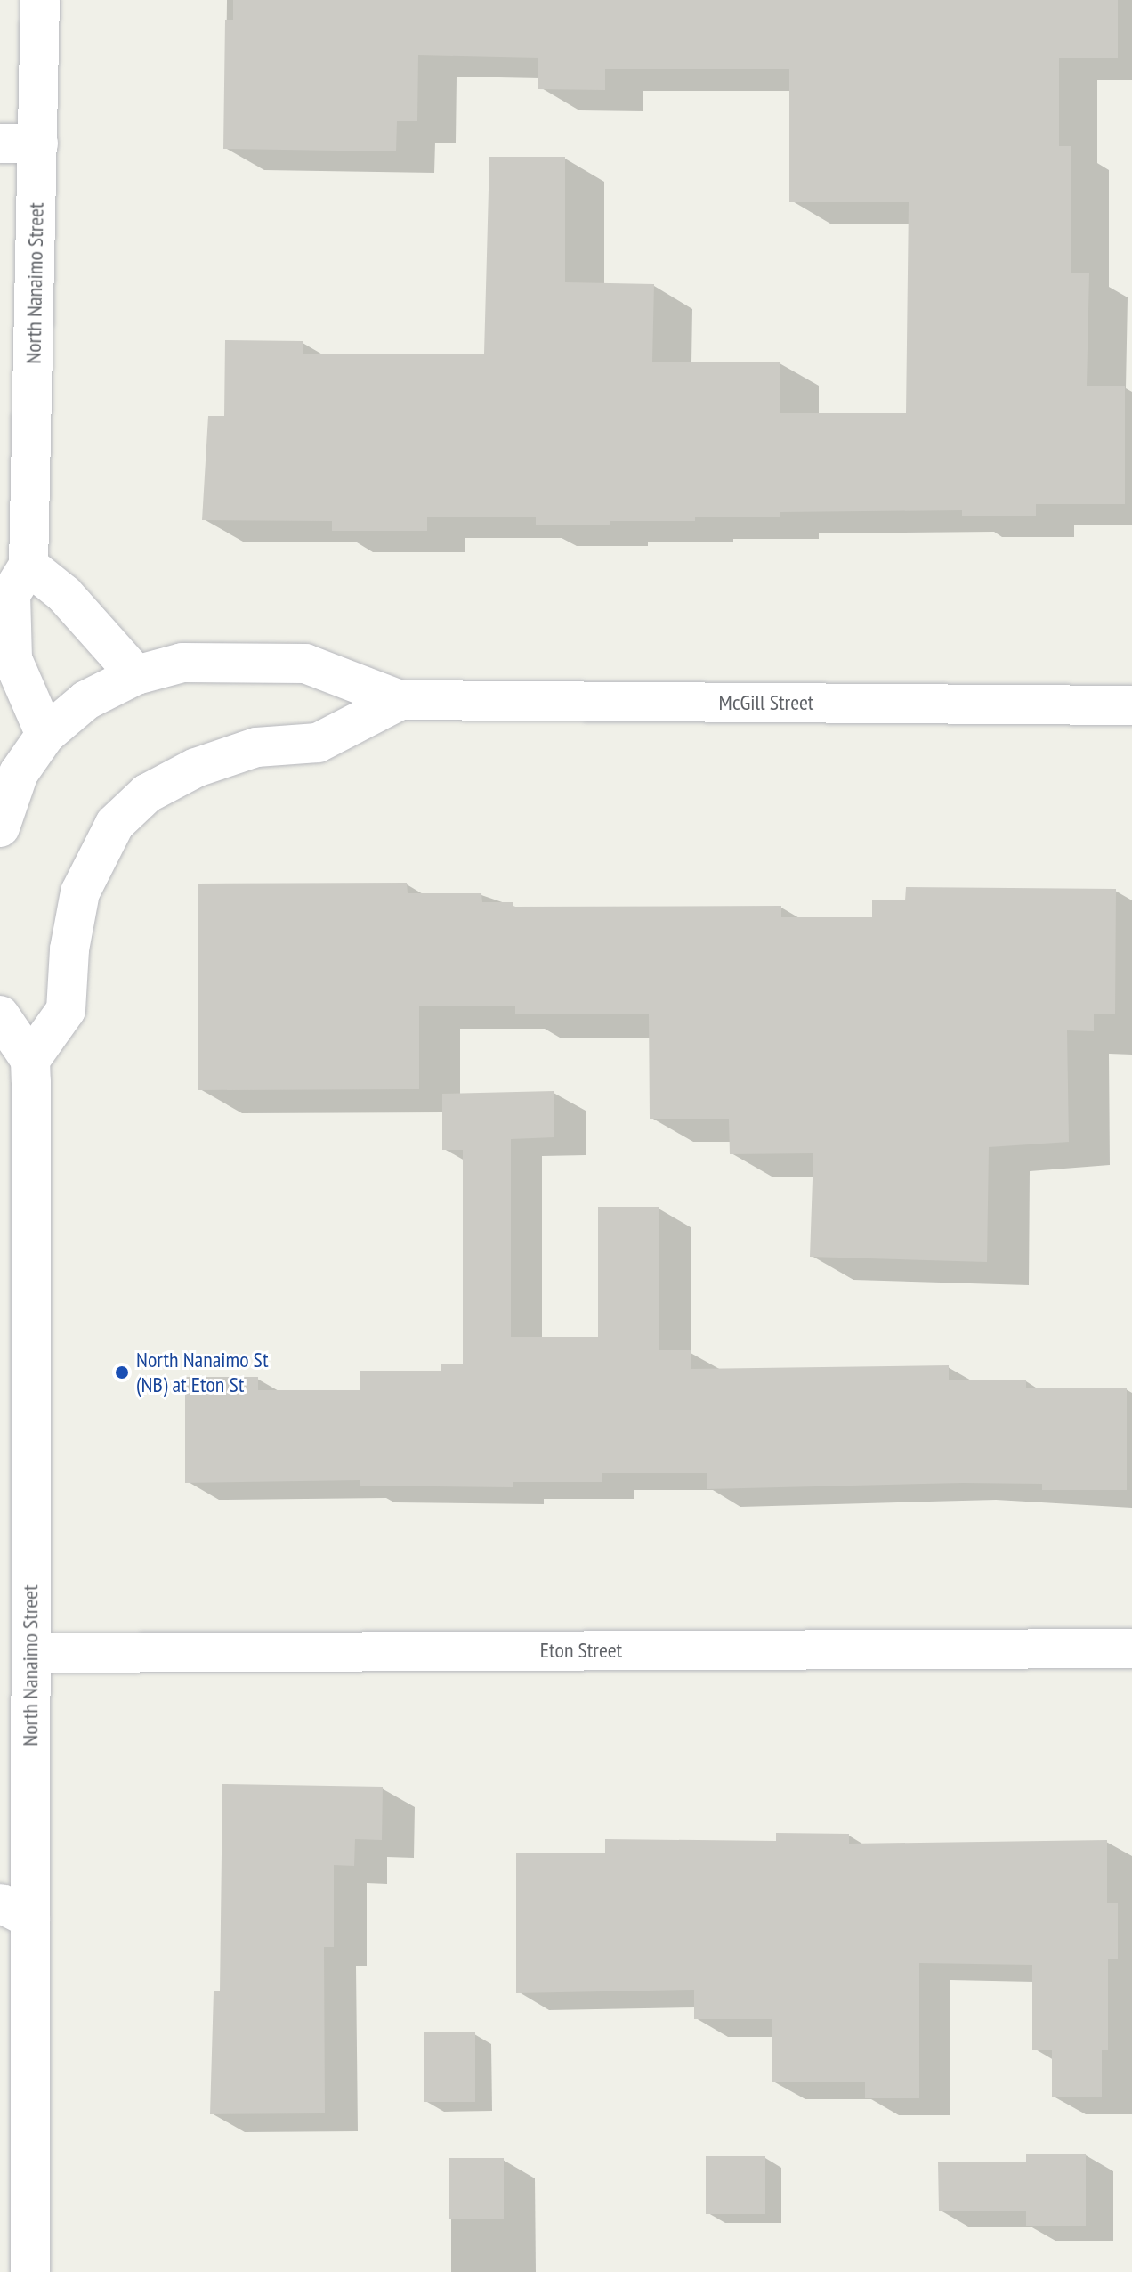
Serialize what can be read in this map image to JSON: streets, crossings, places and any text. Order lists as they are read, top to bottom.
{
  "streets": {
    "main road": ["North Nanaimo Street", "McGill Street", "Eton Street"]
  },
  "crossings": [
    ["North Nanaimo Street", "McGill Street"],
    ["North Nanaimo Street", "Eton Street"]
  ],
  "places": ["North Nanaimo St (NB) at Eton St"]
}
